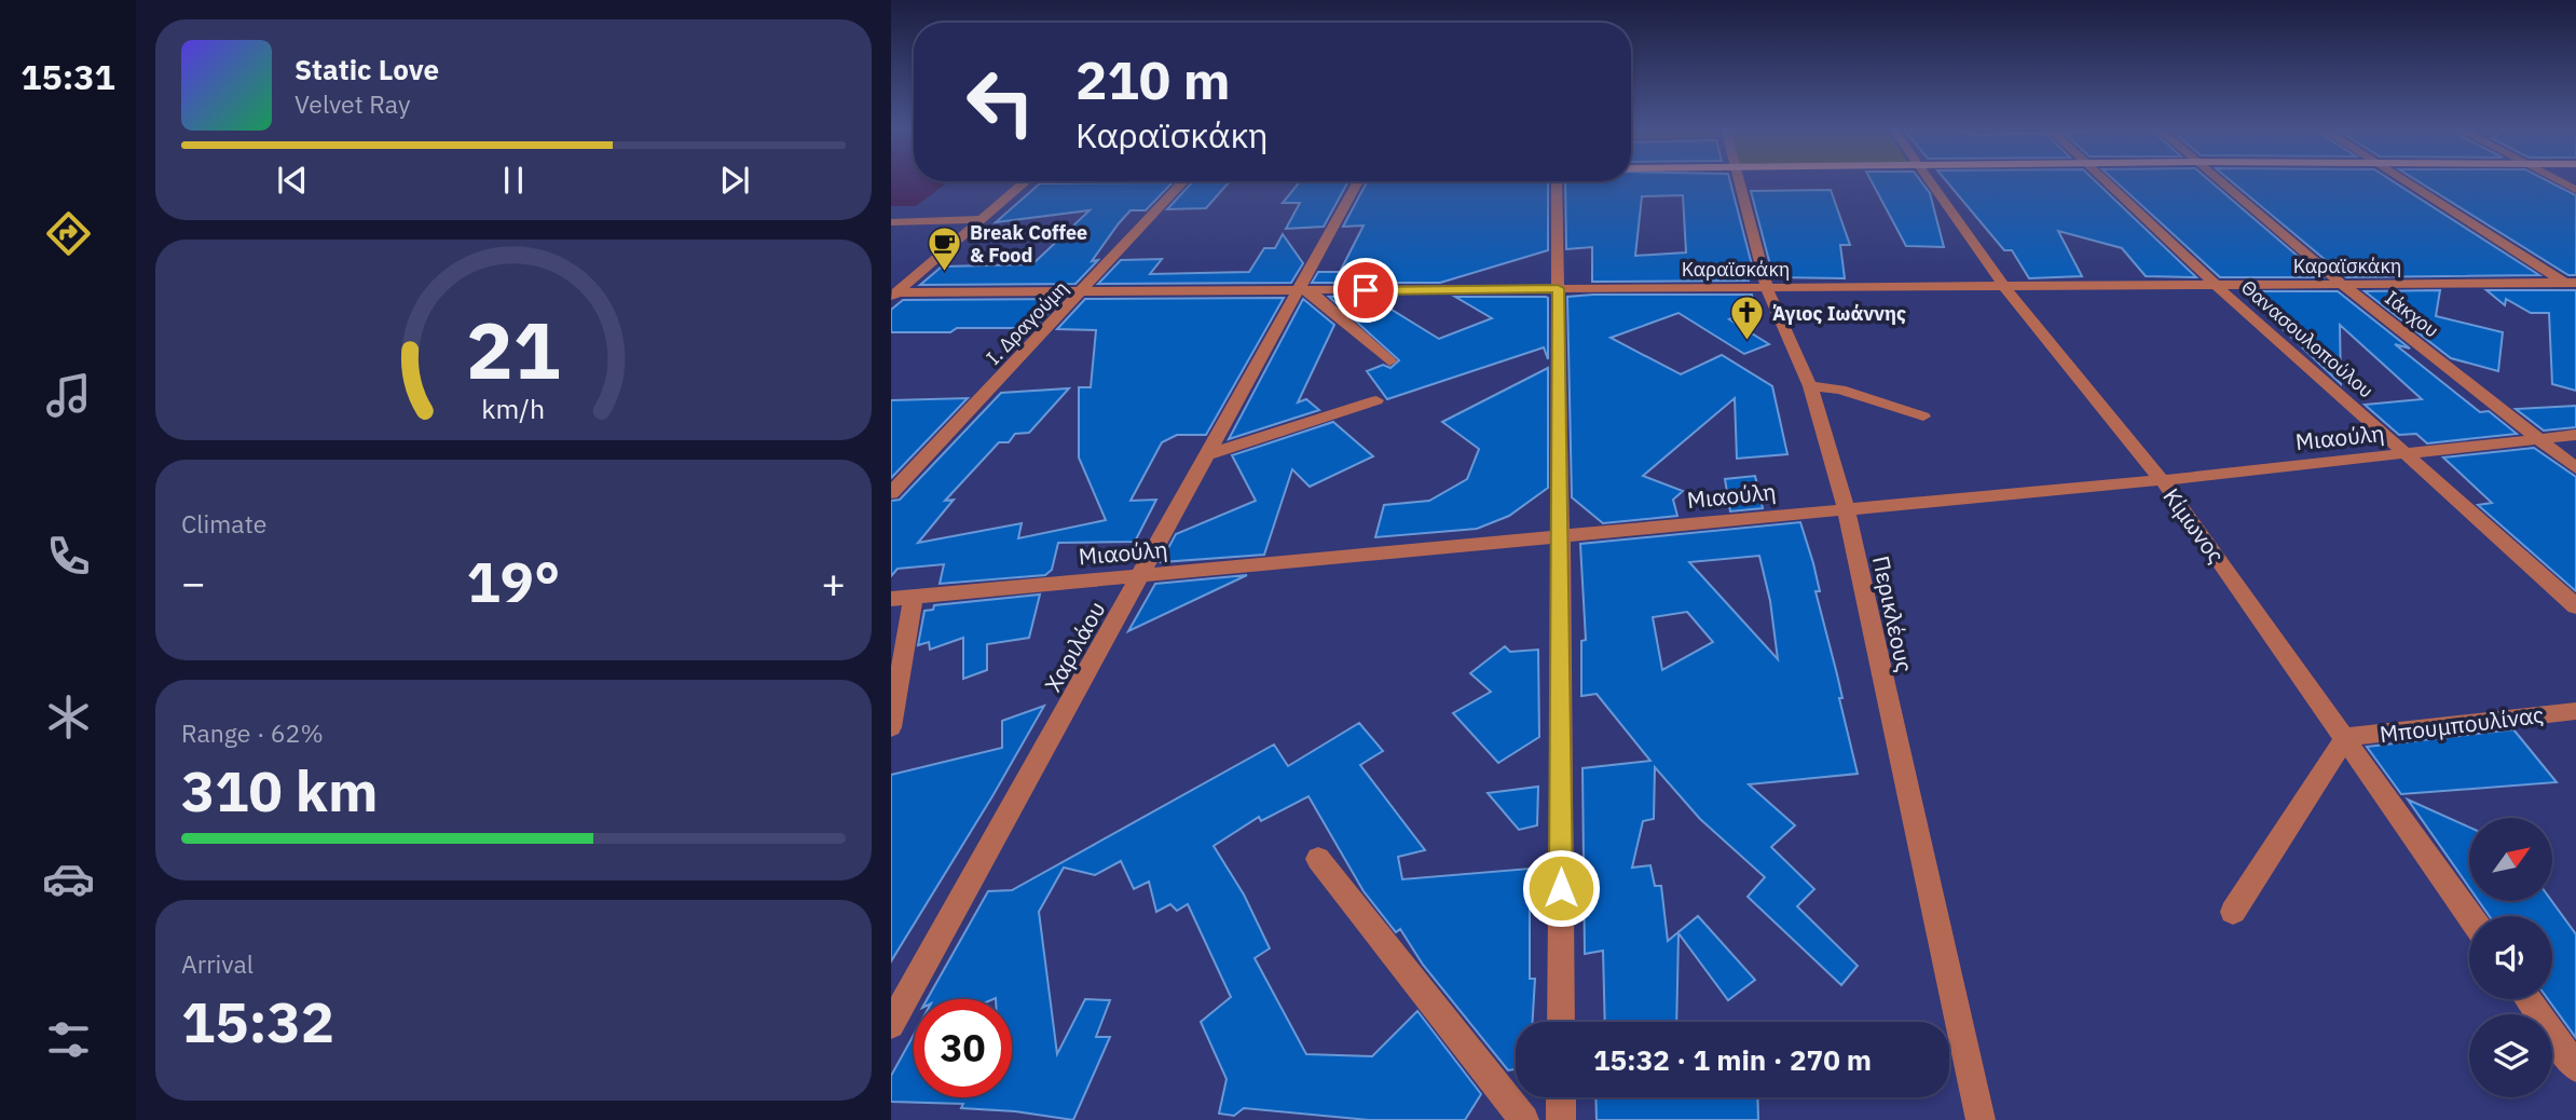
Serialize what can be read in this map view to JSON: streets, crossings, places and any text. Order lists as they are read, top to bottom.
{
  "streets": {
    "street": [
      "Καραϊσκάκη",
      "Ιάκχου",
      "Ι. Δραγούμη",
      "Θανασουλοπούλου",
      "Μιαούλη",
      "Κίμωνος",
      "Περικλέους",
      "Χαριλάου",
      "Μπουμπουλίνας"
    ]
  },
  "crossings": [
    ["Καραϊσκάκη", "Ιάκχου"],
    ["Καραϊσκάκη", "Ι. Δραγούμη"],
    ["Καραϊσκάκη", "Θανασουλοπούλου"],
    ["Καραϊσκάκη", "Κίμωνος"],
    ["Καραϊσκάκη", "Περικλέους"],
    ["Καραϊσκάκη", "Χαριλάου"],
    ["Ιάκχου", "Μιαούλη"],
    ["Θανασουλοπούλου", "Μιαούλη"],
    ["Μιαούλη", "Κίμωνος"],
    ["Μιαούλη", "Περικλέους"],
    ["Μιαούλη", "Χαριλάου"],
    ["Κίμωνος", "Μπουμπουλίνας"]
  ],
  "places": {
    "cafe": ["Break Coffee & Food"],
    "church": ["Άγιος Ιωάννης"]
  },
  "north": "top right",
  "page": {
    "tabs": "15:31",
    "turn": ["210 m", "Καραϊσκάκη"],
    "song": ["Static Love", "Velvet Ray"],
    "tile": [
      "Climate",
      ["Range · 62%", "310 km"],
      ["Arrival", "15:32"]
    ],
    "heat": ["−", "19°", "+"],
    "limit": "30",
    "trip": "15:32 · 1 min · 270 m",
    "gauge": ["21", "km/h"]
  }
}
